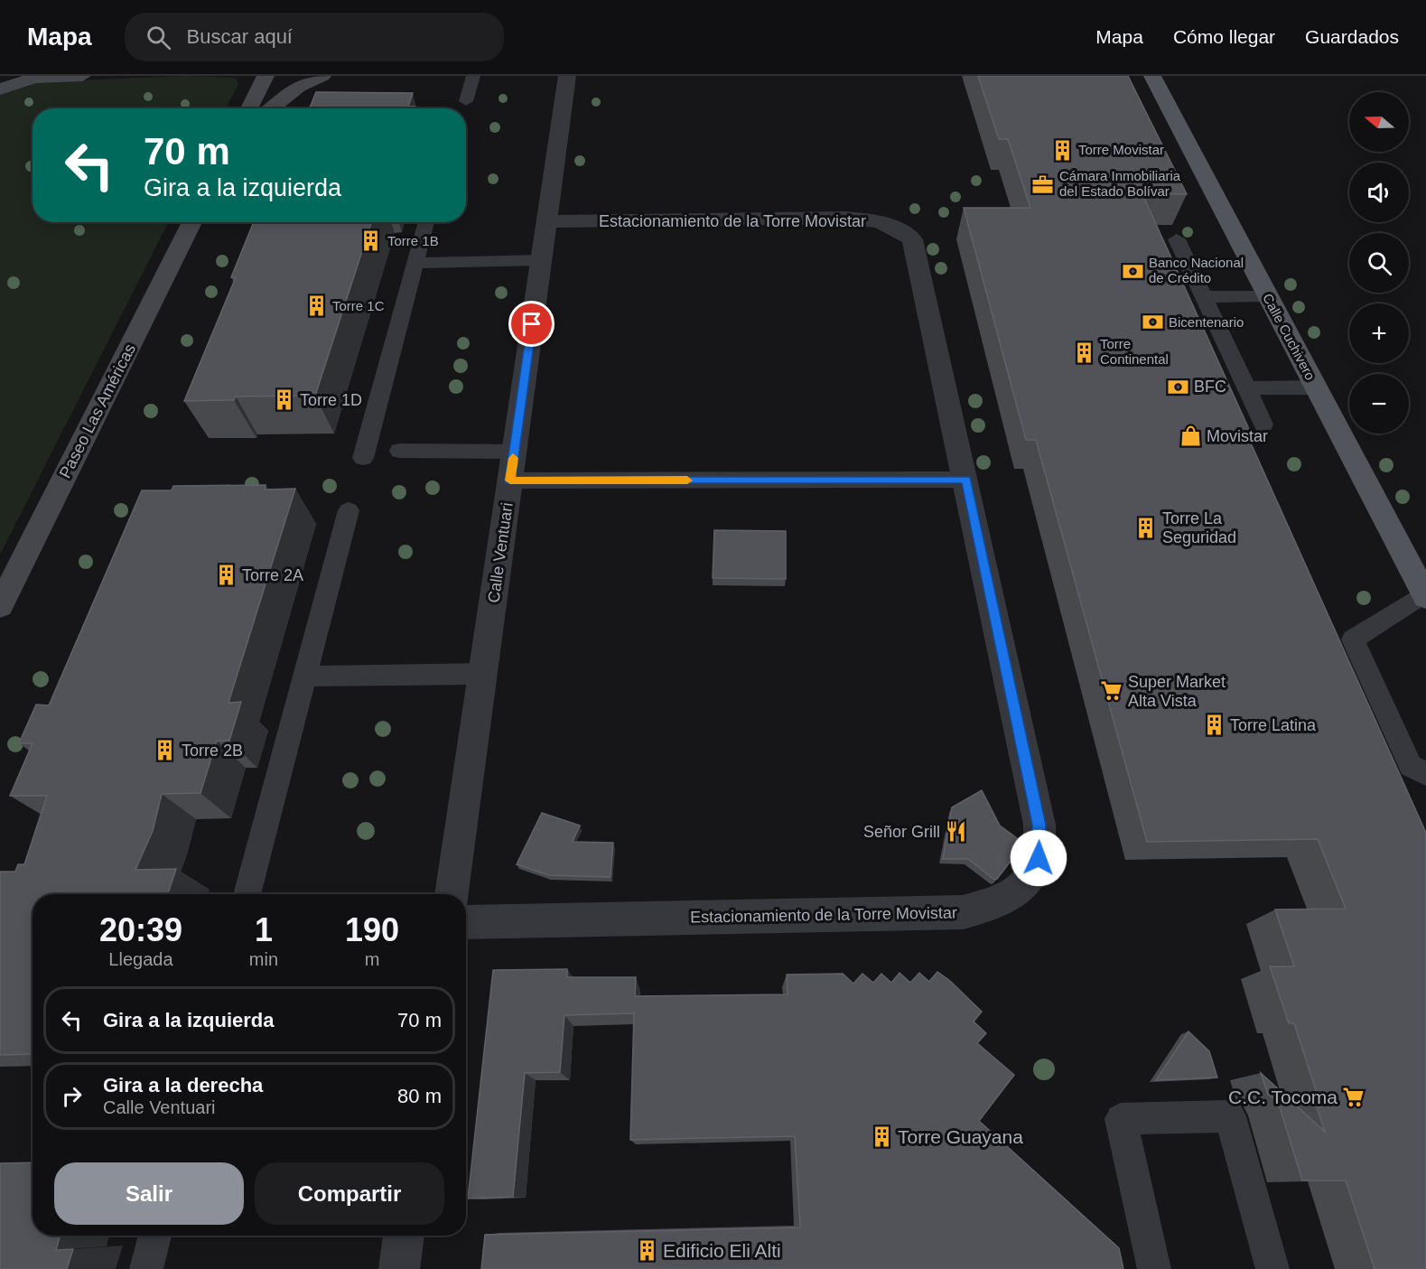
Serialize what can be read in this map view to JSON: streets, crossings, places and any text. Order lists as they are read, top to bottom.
{
  "streets": {
    "main road": ["Calle Cuchivero", "Paseo Las Américas"],
    "street": ["Estacionamiento de la Torre Movistar", "Calle Ventuari"]
  },
  "crossings": [
    ["Estacionamiento de la Torre Movistar", "Calle Ventuari"]
  ],
  "places": {
    "building": [
      "Torre Movistar",
      "Torre 1B",
      "Torre 1C",
      "Torre Continental",
      "Torre 1D",
      "Torre La Seguridad",
      "Torre 2A",
      "Torre Latina",
      "Torre 2B",
      "Torre Guayana",
      "Edificio Eli Alti"
    ],
    "office": ["Cámara Inmobiliaria del Estado Bolívar"],
    "bank": ["Banco Nacional de Crédito", "Bicentenario", "BFC"],
    "shop": ["Movistar"],
    "supermarket": ["Super Market Alta Vista", "C.C. Tocoma"],
    "restaurant": ["Señor Grill"]
  },
  "north": "left",
  "page": {
    "header": "Mapa",
    "search": "Buscar aquí",
    "nav": ["Mapa", "Cómo llegar", "Guardados"],
    "map_buttons": ["+", "−"],
    "turn": ["70 m", "Gira a la izquierda"],
    "eta": [
      "20:39",
      "Llegada",
      "1",
      "min",
      "190",
      "m"
    ],
    "list": [
      {
        "name": "Gira a la izquierda",
        "value": "70 m"
      },
      {
        "name": "Gira a la derecha",
        "note": "Calle Ventuari",
        "value": "80 m"
      }
    ],
    "buttons": ["Salir", "Compartir"]
  }
}
